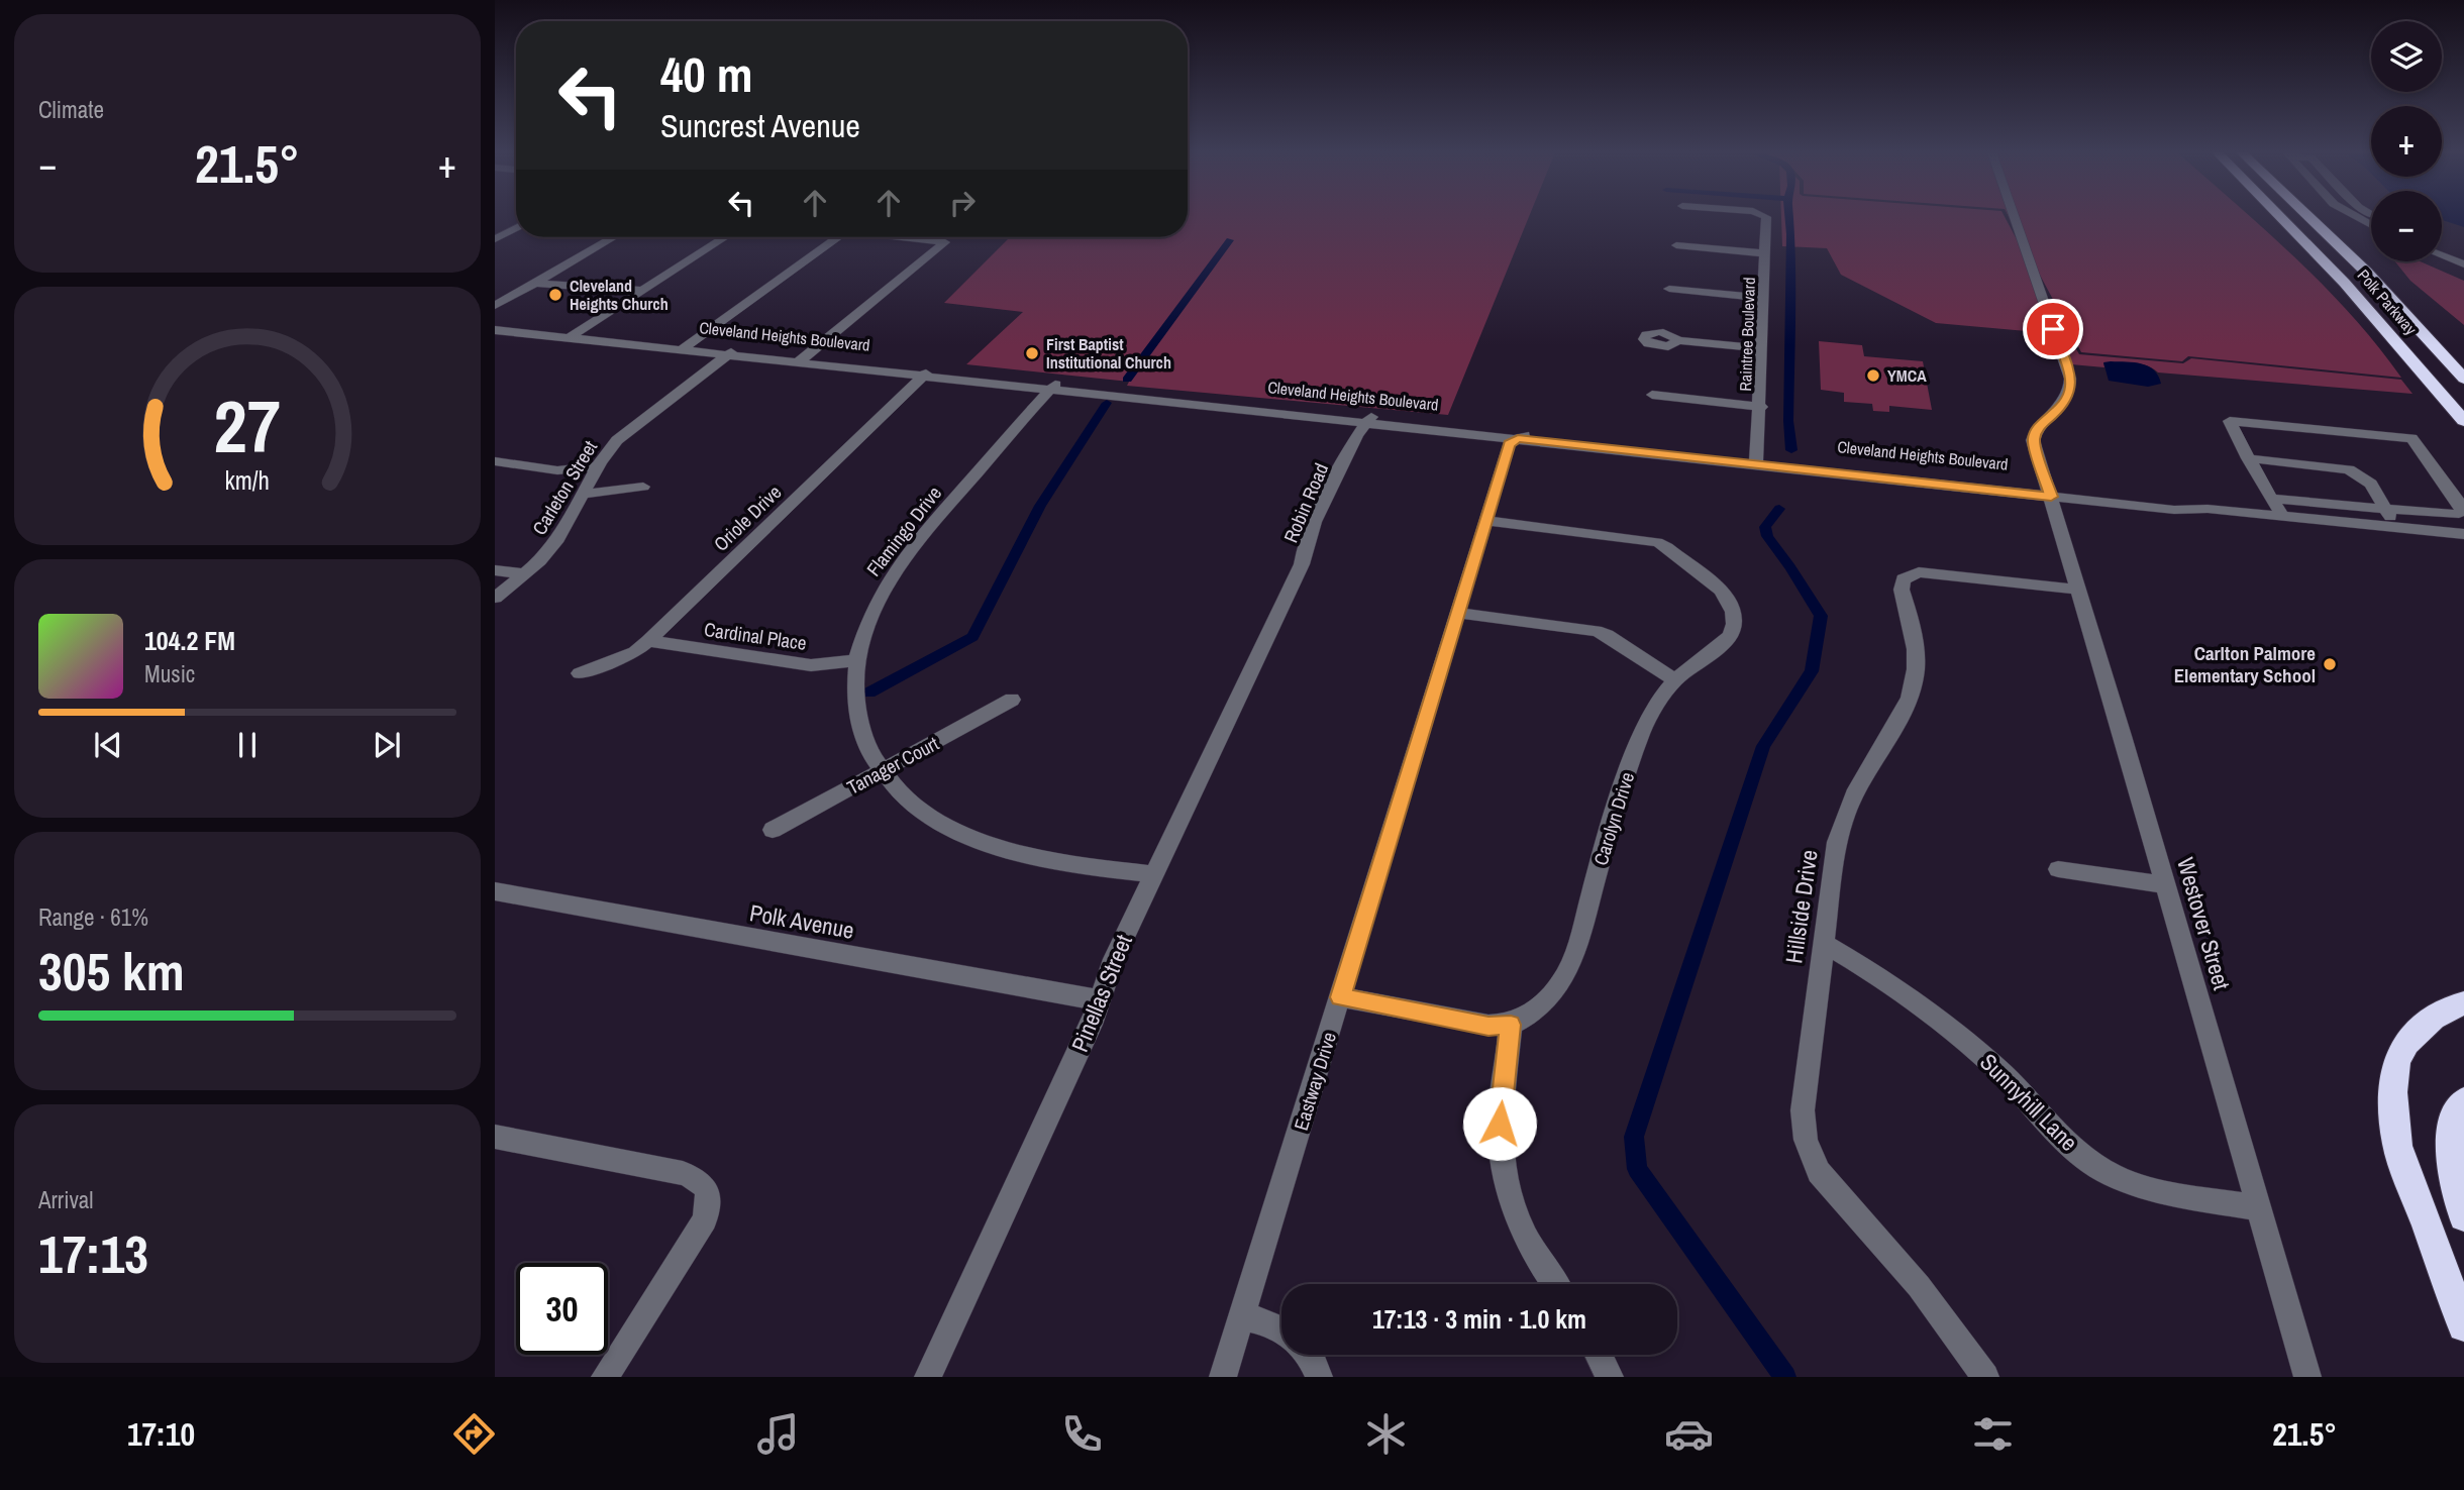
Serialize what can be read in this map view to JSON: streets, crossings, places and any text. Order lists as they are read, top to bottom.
{
  "streets": {
    "highway": ["Polk Parkway"],
    "street": [
      "Raintree Boulevard",
      "Cleveland Heights Boulevard",
      "Carleton Street",
      "Robin Road",
      "Oriole Drive",
      "Flamingo Drive",
      "Cardinal Place",
      "Tanager Court",
      "Carolyn Drive",
      "Hillside Drive",
      "Polk Avenue",
      "Westover Street",
      "Pinellas Street",
      "Eastway Drive",
      "Sunnyhill Lane"
    ]
  },
  "crossings": [
    ["Raintree Boulevard", "Cleveland Heights Boulevard"],
    ["Cleveland Heights Boulevard", "Carleton Street"],
    ["Cleveland Heights Boulevard", "Robin Road"],
    ["Cleveland Heights Boulevard", "Oriole Drive"],
    ["Cleveland Heights Boulevard", "Flamingo Drive"],
    ["Cleveland Heights Boulevard", "Westover Street"],
    ["Cleveland Heights Boulevard", "Eastway Drive"],
    ["Robin Road", "Pinellas Street"],
    ["Oriole Drive", "Cardinal Place"],
    ["Flamingo Drive", "Cardinal Place"],
    ["Flamingo Drive", "Tanager Court"],
    ["Flamingo Drive", "Pinellas Street"],
    ["Carolyn Drive", "Eastway Drive"],
    ["Hillside Drive", "Westover Street"],
    ["Hillside Drive", "Sunnyhill Lane"],
    ["Polk Avenue", "Pinellas Street"],
    ["Westover Street", "Sunnyhill Lane"]
  ],
  "places": [
    "Cleveland Heights Church",
    "First Baptist Institutional Church",
    "YMCA",
    "Carlton Palmore Elementary School"
  ],
  "page": {
    "tile": [
      "Climate",
      ["Range · 61%", "305 km"],
      ["Arrival", "17:13"]
    ],
    "map_buttons": ["+", "−"],
    "turn": ["40 m", "Suncrest Avenue"],
    "heat": ["−", "21.5°", "+"],
    "song": ["104.2 FM", "Music"],
    "limit": "30",
    "trip": "17:13 · 3 min · 1.0 km",
    "tabs": ["17:10", "21.5°"],
    "gauge": ["27", "km/h"]
  }
}
